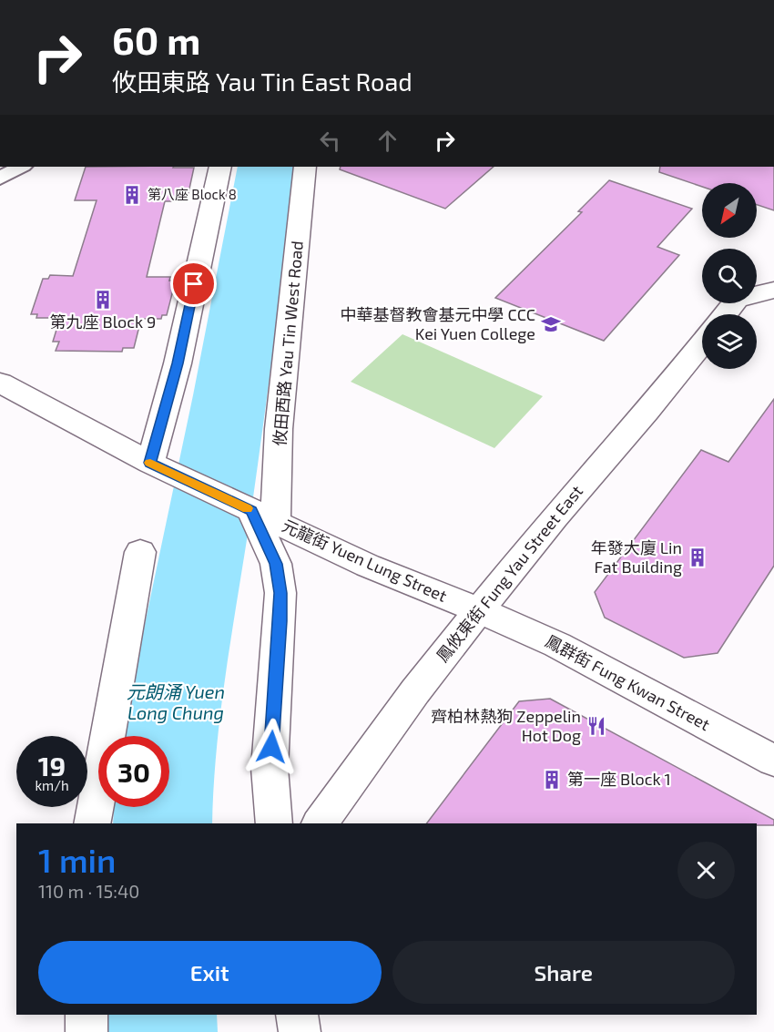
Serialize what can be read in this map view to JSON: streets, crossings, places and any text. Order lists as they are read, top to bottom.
{
  "streets": {
    "street": [
      "攸田西路 Yau Tin West Road",
      "元龍街 Yuen Lung Street",
      "鳳攸東街 Fung Yau Street East",
      "鳳群街 Fung Kwan Street"
    ]
  },
  "crossings": [
    ["攸田西路 Yau Tin West Road", "元龍街 Yuen Lung Street"],
    ["元龍街 Yuen Lung Street", "鳳攸東街 Fung Yau Street East"],
    ["元龍街 Yuen Lung Street", "鳳群街 Fung Kwan Street"],
    ["鳳攸東街 Fung Yau Street East", "鳳群街 Fung Kwan Street"]
  ],
  "water": ["元朗涌 Yuen Long Chung"],
  "places": {
    "building": [
      "第八座 Block 8",
      "第九座 Block 9",
      "年發大廈 Lin Fat Building",
      "第一座 Block 1"
    ],
    "school or university": ["中華基督教會基元中學 CCC Kei Yuen College"],
    "restaurant": ["齊柏林熱狗 Zeppelin Hot Dog"]
  },
  "north": "bottom left",
  "page": {
    "turn": ["60 m", "攸田東路 Yau Tin East Road"],
    "speed": "19 km/h",
    "limit": "30",
    "heading": ["1 min", "110 m · 15:40"],
    "buttons": ["Exit", "Share"]
  }
}
